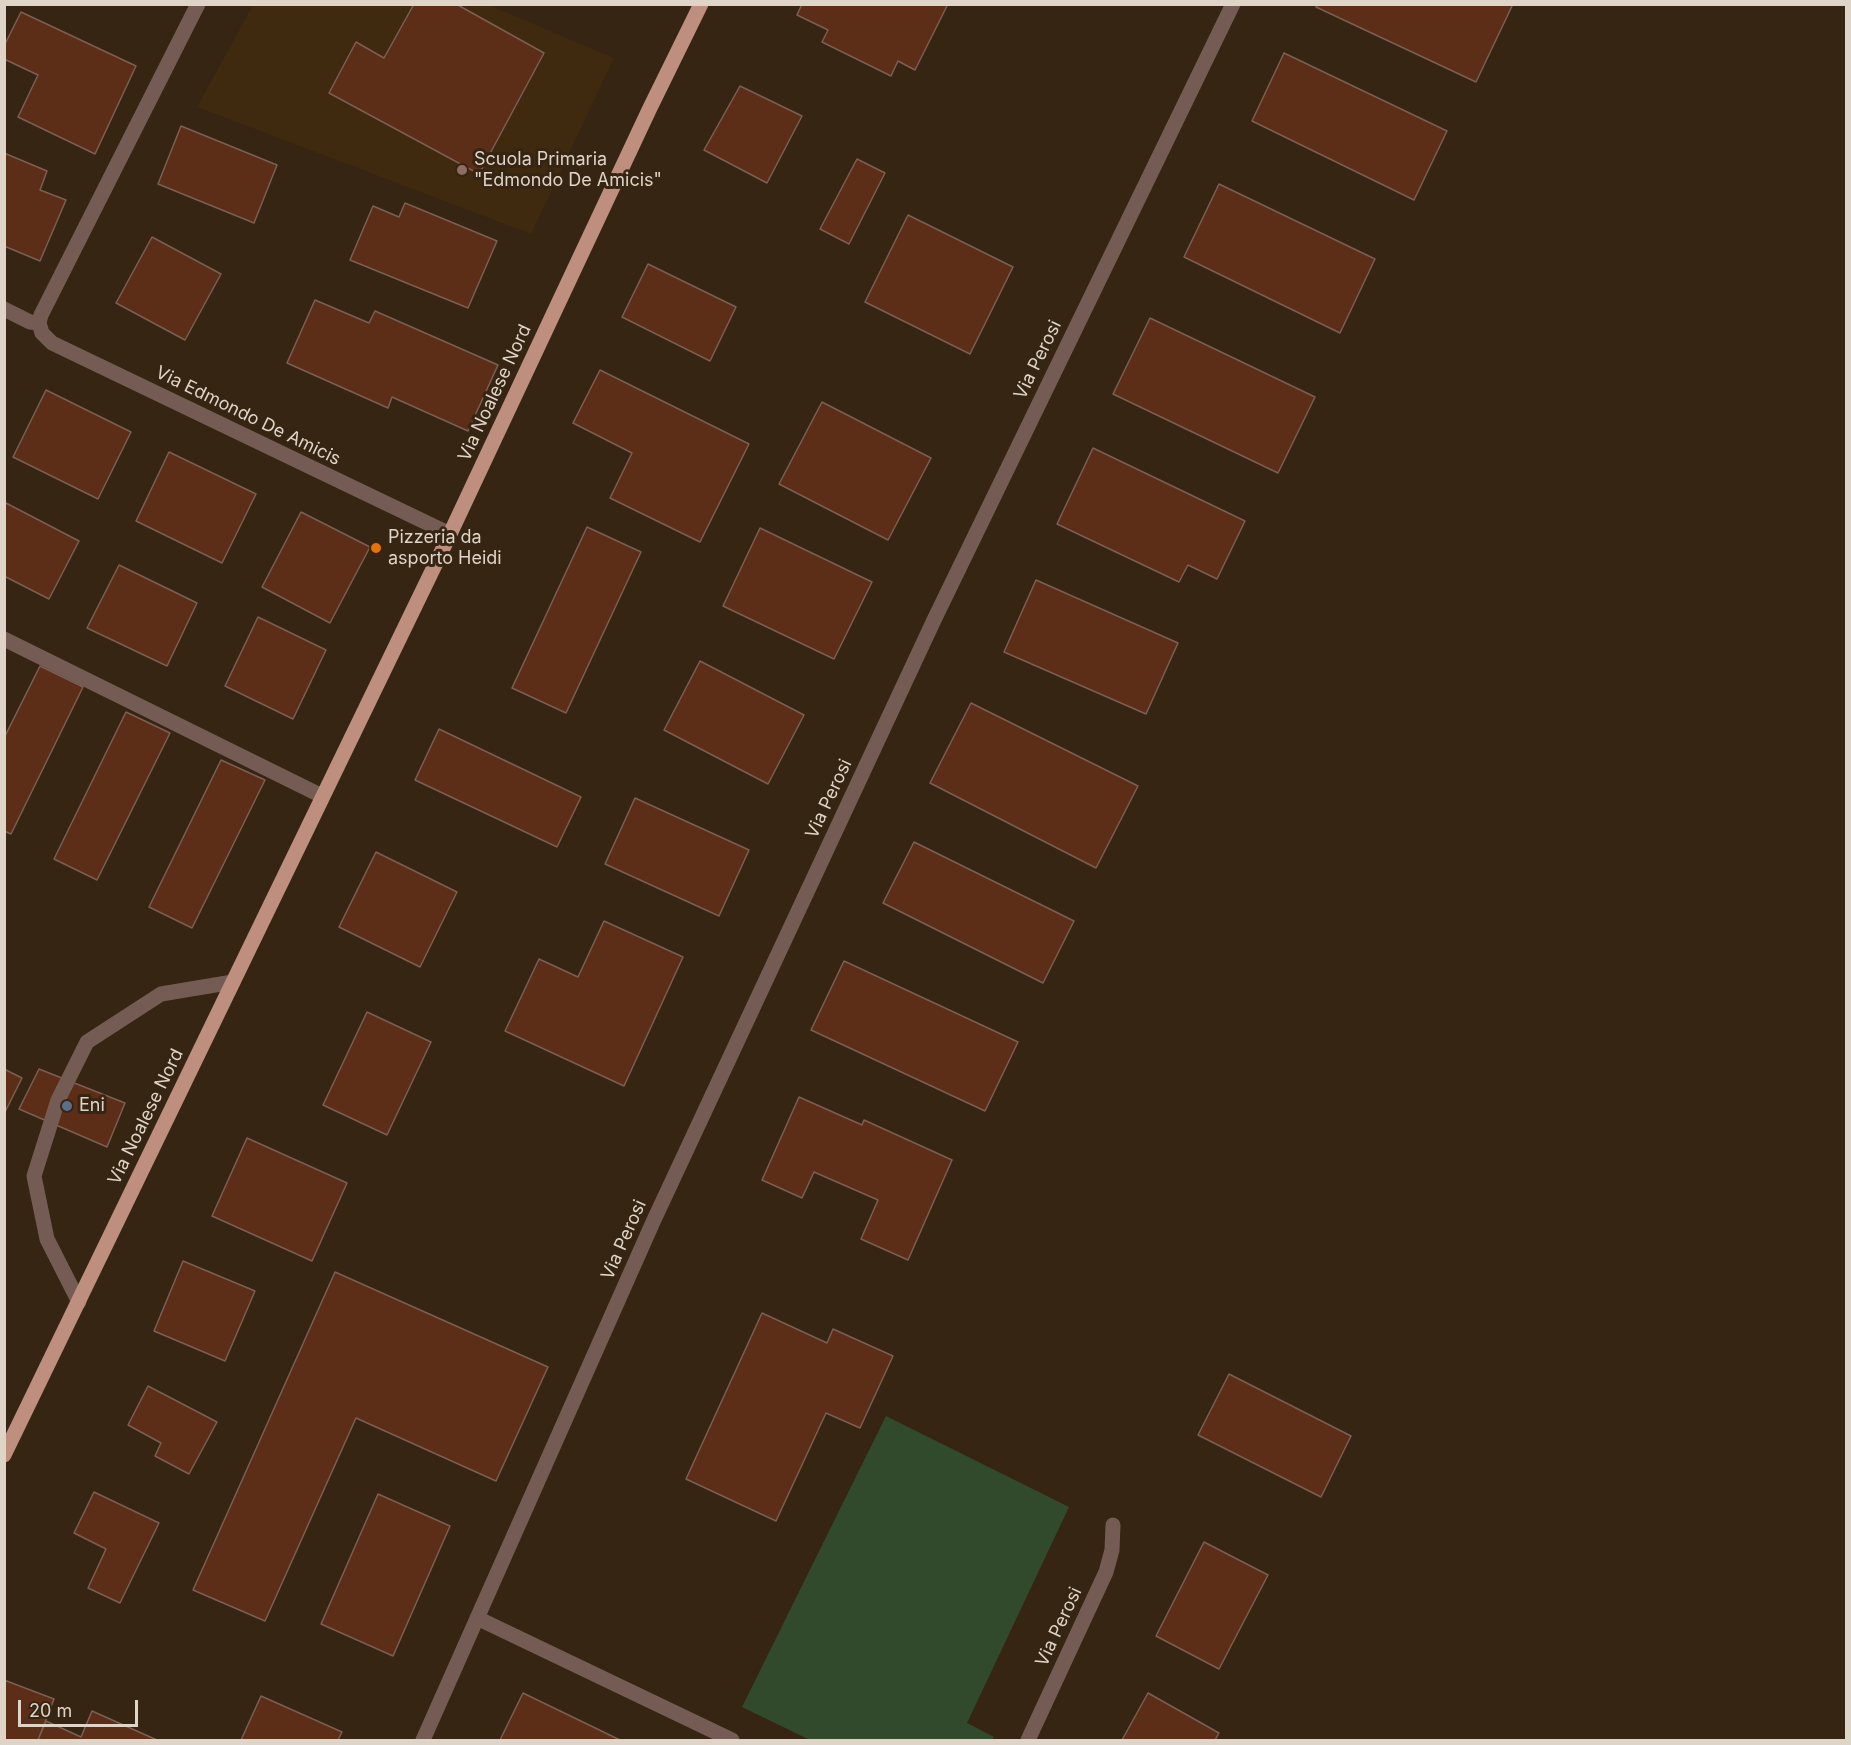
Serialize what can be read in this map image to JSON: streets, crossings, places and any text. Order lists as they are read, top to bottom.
{
  "streets": {
    "main road": ["Via Noalese Nord"],
    "street": ["Via Perosi", "Via Edmondo De Amicis"]
  },
  "crossings": [
    ["Via Noalese Nord", "Via Edmondo De Amicis"]
  ],
  "places": ["Scuola Primaria \"Edmondo De Amicis\"", "Pizzeria da asporto Heidi", "Eni"],
  "scale_bar": "20 m"
}
